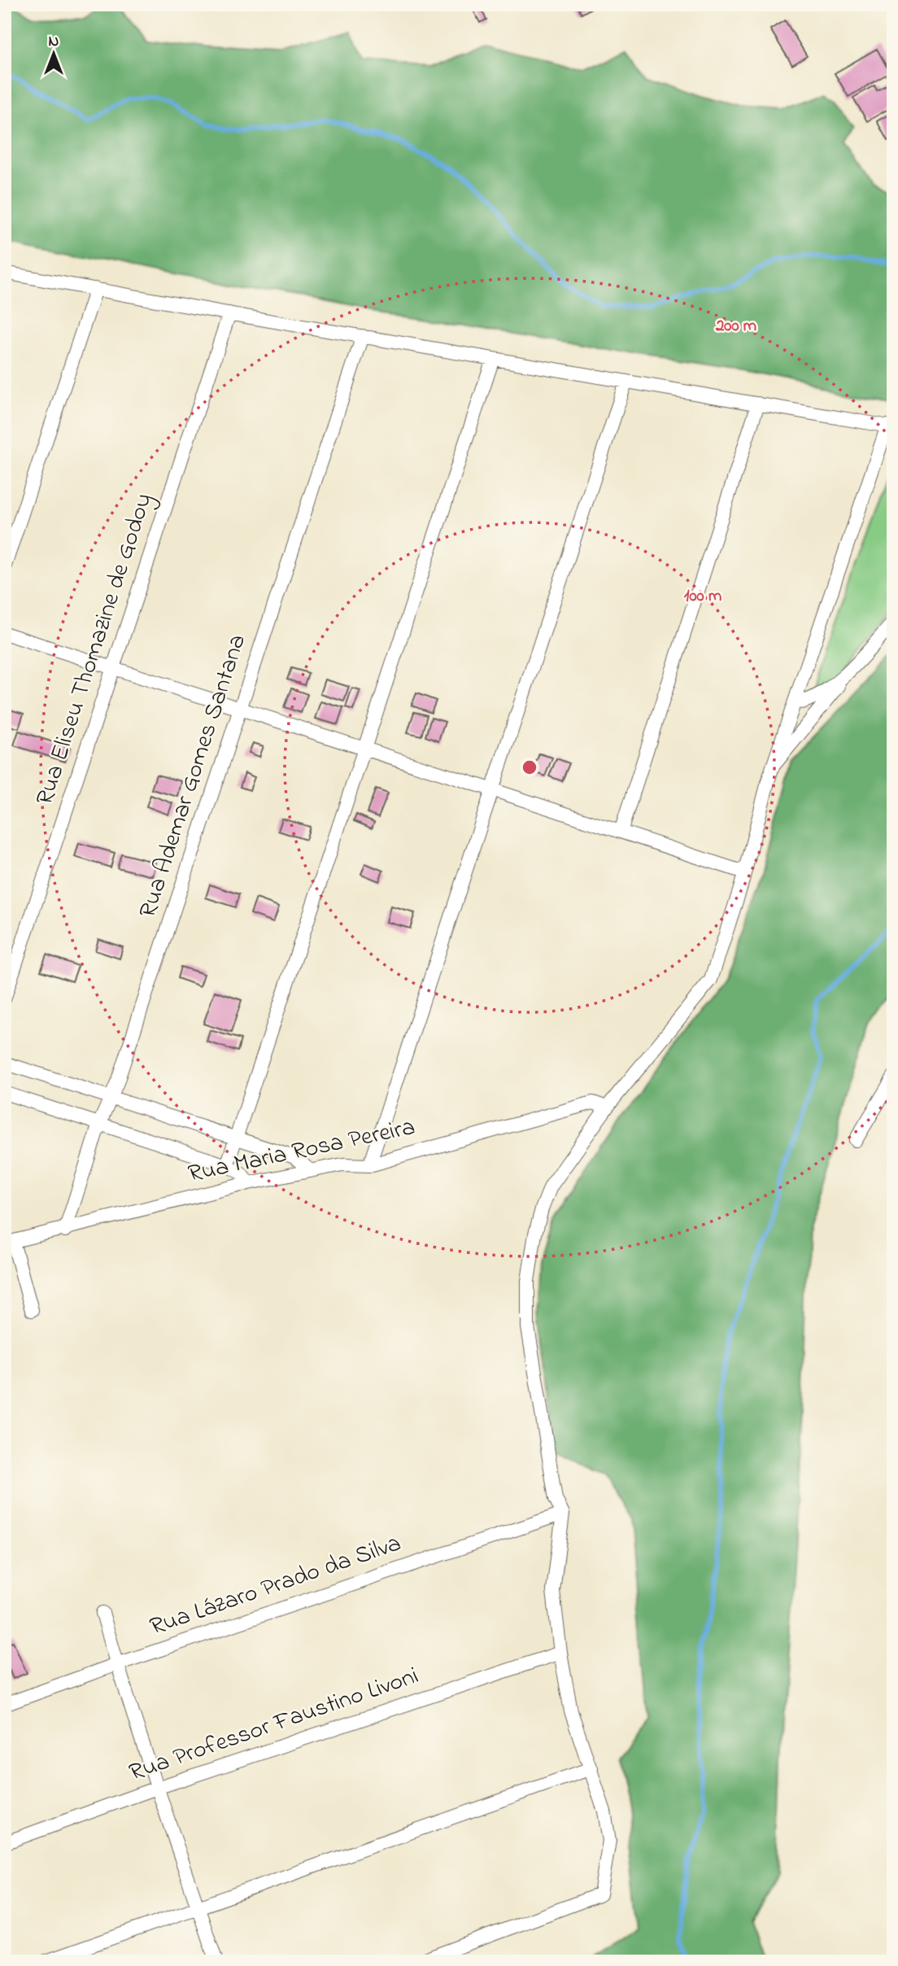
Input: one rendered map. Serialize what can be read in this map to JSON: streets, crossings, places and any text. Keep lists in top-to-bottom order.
{
  "streets": {
    "street": [
      "Rua Eliseu Thomazine de Godoy",
      "Rua Ademar Gomes Santana",
      "Rua Maria Rosa Pereira",
      "Rua Lázaro Prado da Silva",
      "Rua Professor Faustino Livoni"
    ]
  },
  "crossings": [
    ["Rua Ademar Gomes Santana", "Rua Maria Rosa Pereira"]
  ],
  "north": "top",
  "rings": ["200 m", "100 m"]
}
